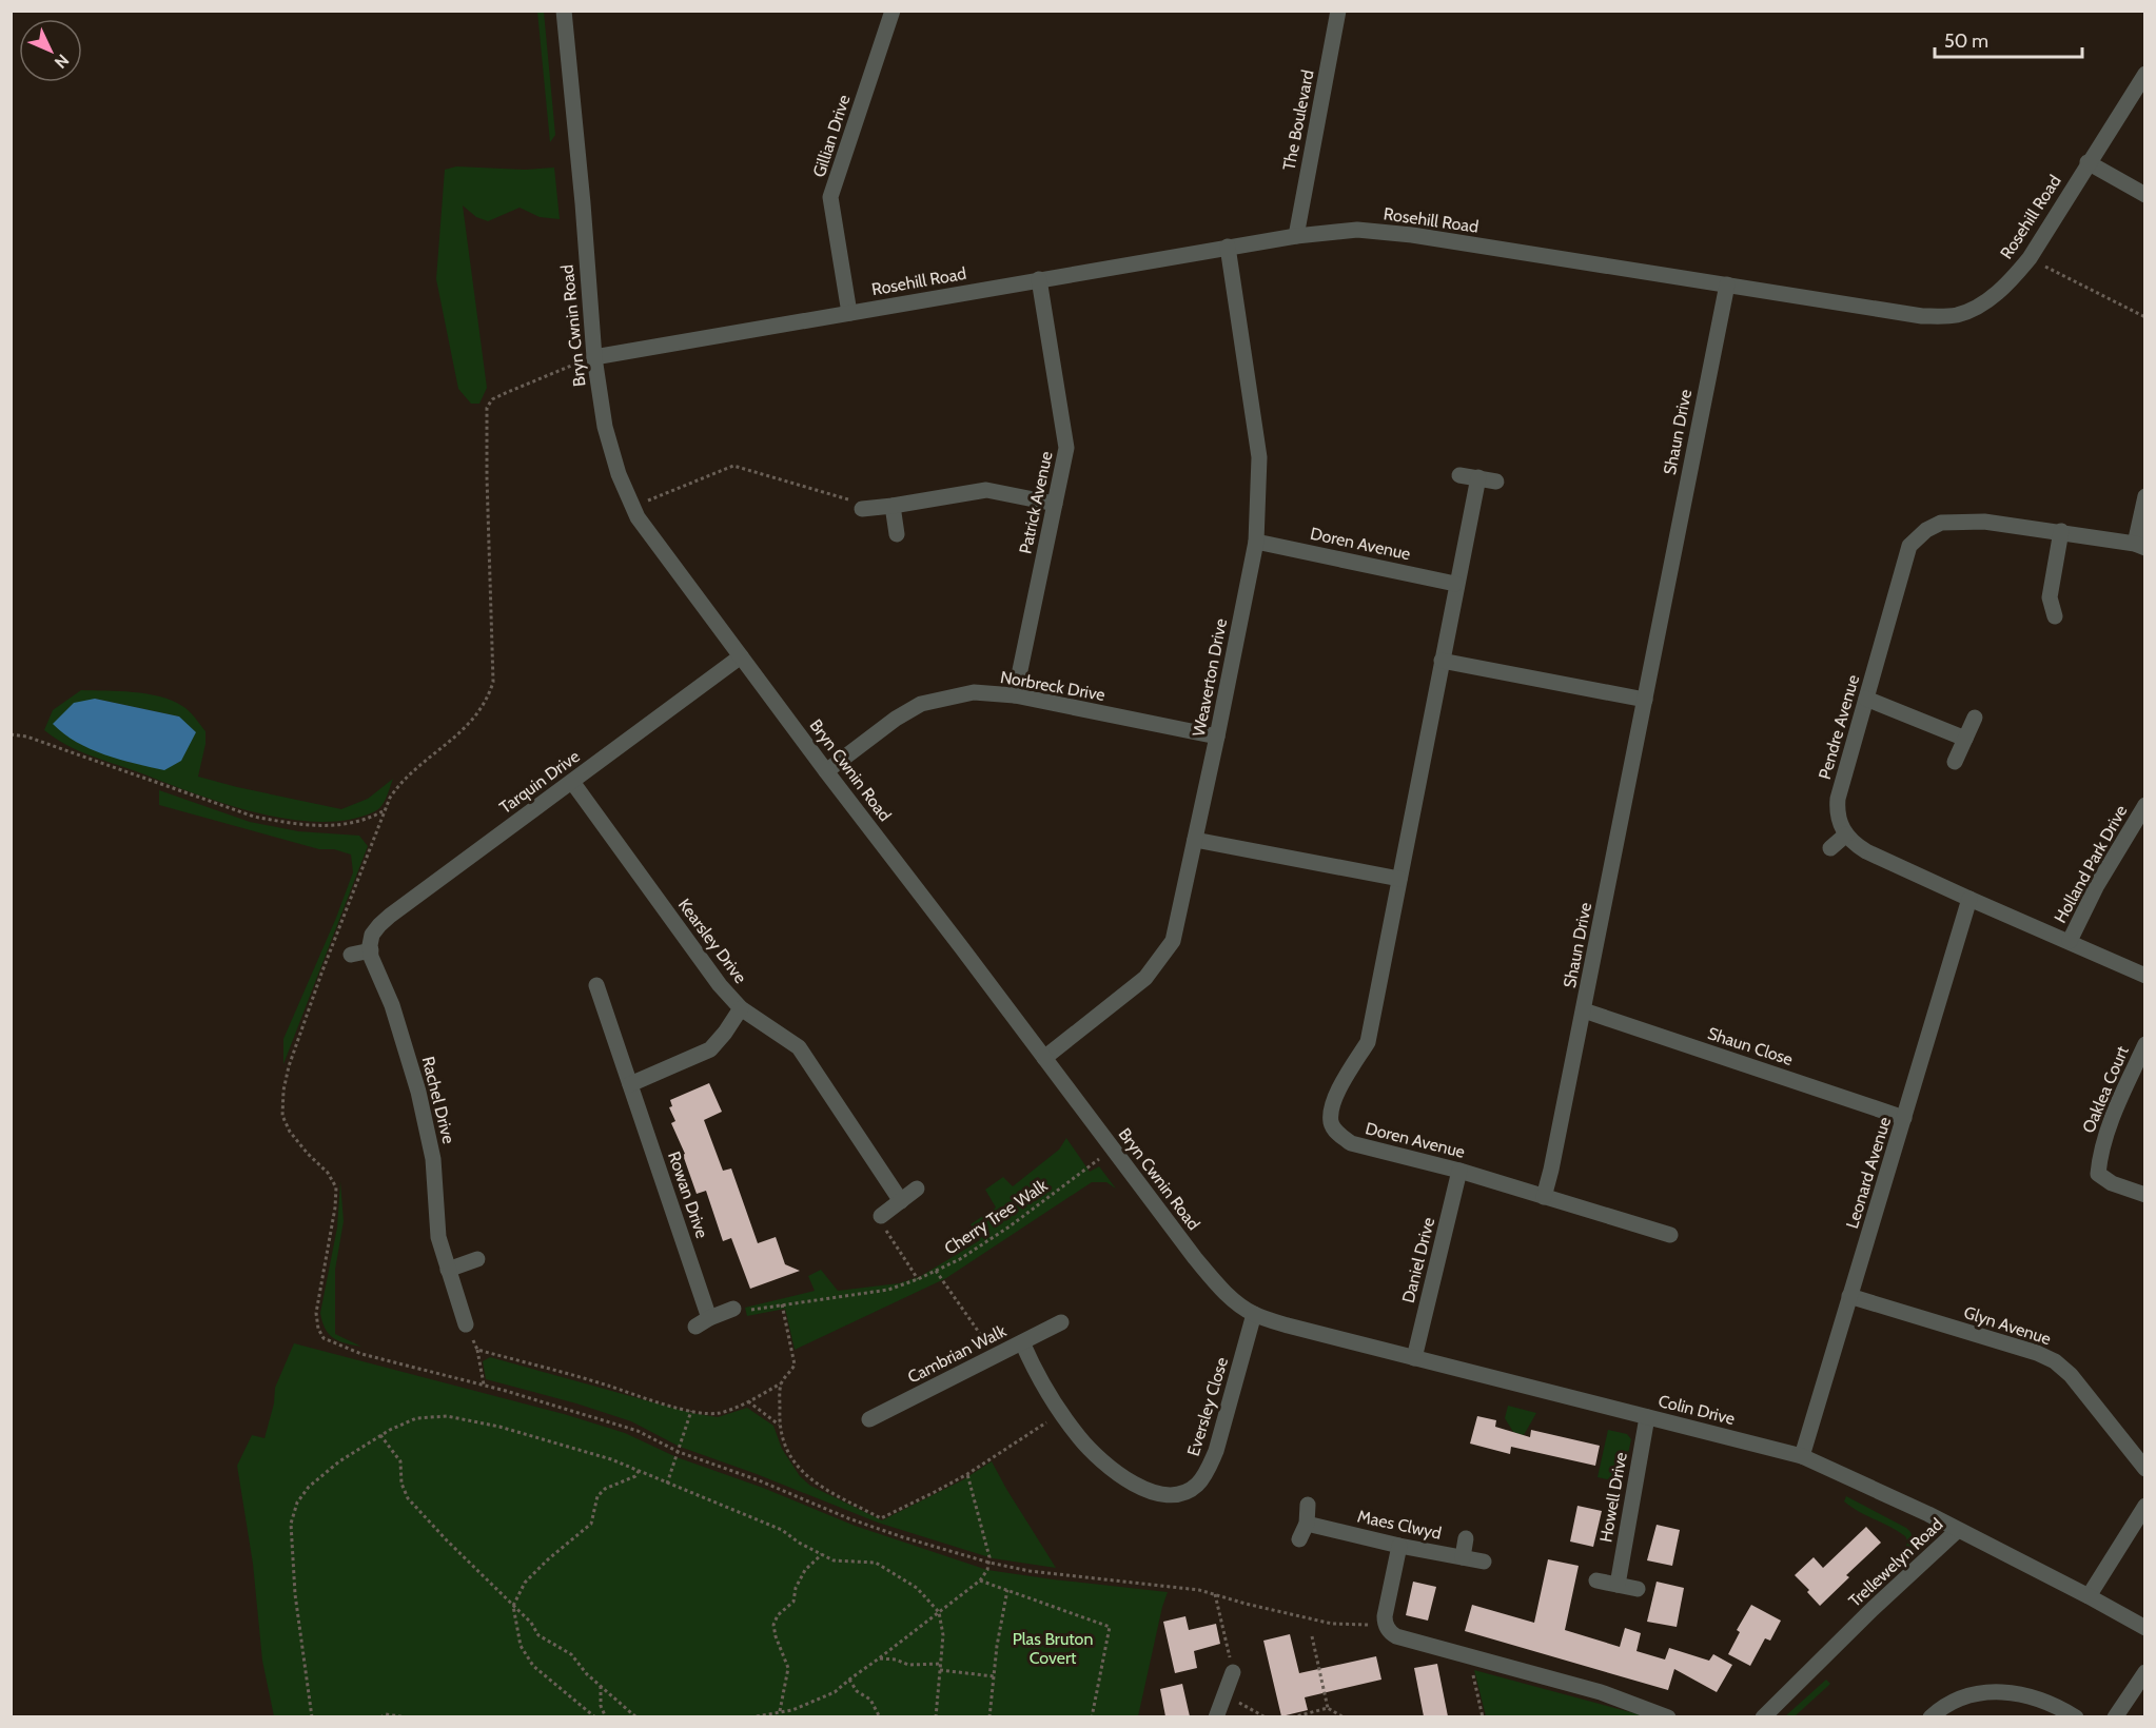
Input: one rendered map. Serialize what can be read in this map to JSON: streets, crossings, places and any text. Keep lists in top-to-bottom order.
{
  "streets": {
    "street": [
      "The Boulevard",
      "Gillian Drive",
      "Rosehill Road",
      "Bryn Cwnin Road",
      "Shaun Drive",
      "Patrick Avenue",
      "Doren Avenue",
      "Weaverton Drive",
      "Norbreck Drive",
      "Pendre Avenue",
      "Tarquin Drive",
      "Holland Park Drive",
      "Kearsley Drive",
      "Shaun Close",
      "Oaklea Court",
      "Rachel Drive",
      "Leonard Avenue",
      "Rowan Drive",
      "Daniel Drive",
      "Glyn Avenue",
      "Cambrian Walk",
      "Eversley Close",
      "Colin Drive",
      "Howell Drive",
      "Maes Clwyd",
      "Trellewelyn Road"
    ],
    "path": ["Cherry Tree Walk"]
  },
  "crossings": [
    ["The Boulevard", "Rosehill Road"],
    ["Gillian Drive", "Rosehill Road"],
    ["Rosehill Road", "Bryn Cwnin Road"],
    ["Rosehill Road", "Shaun Drive"],
    ["Rosehill Road", "Patrick Avenue"],
    ["Rosehill Road", "Weaverton Drive"],
    ["Bryn Cwnin Road", "Weaverton Drive"],
    ["Bryn Cwnin Road", "Norbreck Drive"],
    ["Bryn Cwnin Road", "Tarquin Drive"],
    ["Bryn Cwnin Road", "Cherry Tree Walk"],
    ["Bryn Cwnin Road", "Daniel Drive"],
    ["Bryn Cwnin Road", "Eversley Close"],
    ["Bryn Cwnin Road", "Colin Drive"],
    ["Shaun Drive", "Doren Avenue"],
    ["Shaun Drive", "Shaun Close"],
    ["Patrick Avenue", "Norbreck Drive"],
    ["Doren Avenue", "Weaverton Drive"],
    ["Doren Avenue", "Daniel Drive"],
    ["Weaverton Drive", "Norbreck Drive"],
    ["Tarquin Drive", "Kearsley Drive"],
    ["Tarquin Drive", "Rachel Drive"],
    ["Shaun Close", "Leonard Avenue"],
    ["Leonard Avenue", "Glyn Avenue"],
    ["Leonard Avenue", "Colin Drive"],
    ["Rowan Drive", "Cherry Tree Walk"],
    ["Daniel Drive", "Colin Drive"],
    ["Cambrian Walk", "Eversley Close"],
    ["Colin Drive", "Howell Drive"],
    ["Colin Drive", "Trellewelyn Road"]
  ],
  "parks": ["Plas Bruton Covert"],
  "scale_bar": "50 m",
  "north": "bottom right"
}
